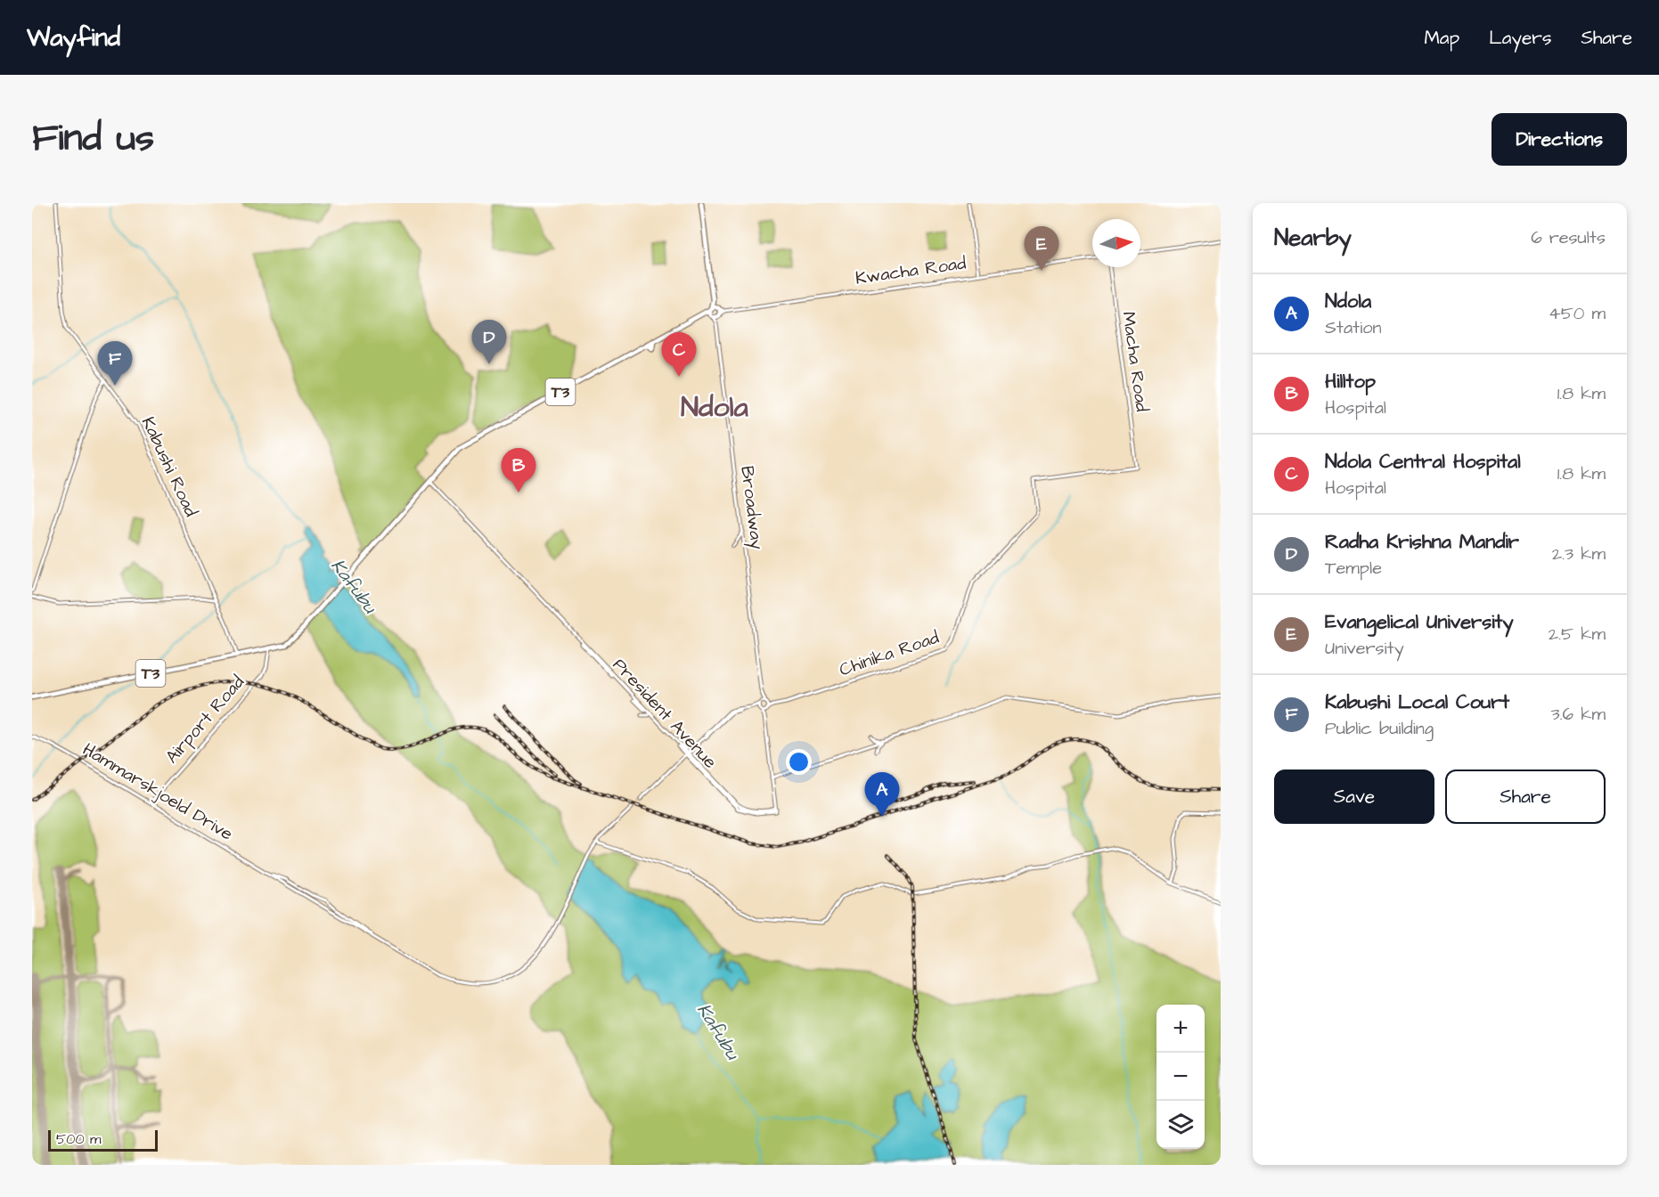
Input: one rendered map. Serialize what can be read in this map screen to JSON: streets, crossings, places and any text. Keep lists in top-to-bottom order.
{
  "streets": {
    "highway": ["T3"],
    "main road": [
      "Kwacha Road",
      "Macha Road",
      "Kabushi Road",
      "Broadway",
      "Chinika Road",
      "President Avenue",
      "Airport Road",
      "Hammarskjoeld Drive"
    ]
  },
  "crossings": [
    ["Macha Road", "Chinika Road"],
    ["T3", "Kabushi Road"],
    ["T3", "President Avenue"],
    ["T3", "Airport Road"],
    ["Airport Road", "Hammarskjoeld Drive"]
  ],
  "districts": ["Ndola"],
  "water": ["Kafubu"],
  "scale_bar": "500 m",
  "north": "right",
  "page": {
    "header": "Wayfind",
    "nav": ["Map", "Layers", "Share"],
    "title": "Find us",
    "buttons": [
      "Directions",
      ["Save", "Share"]
    ],
    "heading": ["Nearby", "6 results"],
    "pins": [
      "E",
      "D",
      "C",
      "F",
      "B",
      "A"
    ],
    "list": [
      {
        "mark": "A",
        "name": "Ndola",
        "note": "Station",
        "value": "450 m"
      },
      {
        "mark": "B",
        "name": "Hilltop",
        "note": "Hospital",
        "value": "1.8 km"
      },
      {
        "mark": "C",
        "name": "Ndola Central Hospital",
        "note": "Hospital",
        "value": "1.8 km"
      },
      {
        "mark": "D",
        "name": "Radha Krishna Mandir",
        "note": "Temple",
        "value": "2.3 km"
      },
      {
        "mark": "E",
        "name": "Evangelical University",
        "note": "University",
        "value": "2.5 km"
      },
      {
        "mark": "F",
        "name": "Kabushi Local Court",
        "note": "Public building",
        "value": "3.6 km"
      }
    ],
    "map_buttons": ["+", "−"],
    "scale": "500 m"
  }
}
